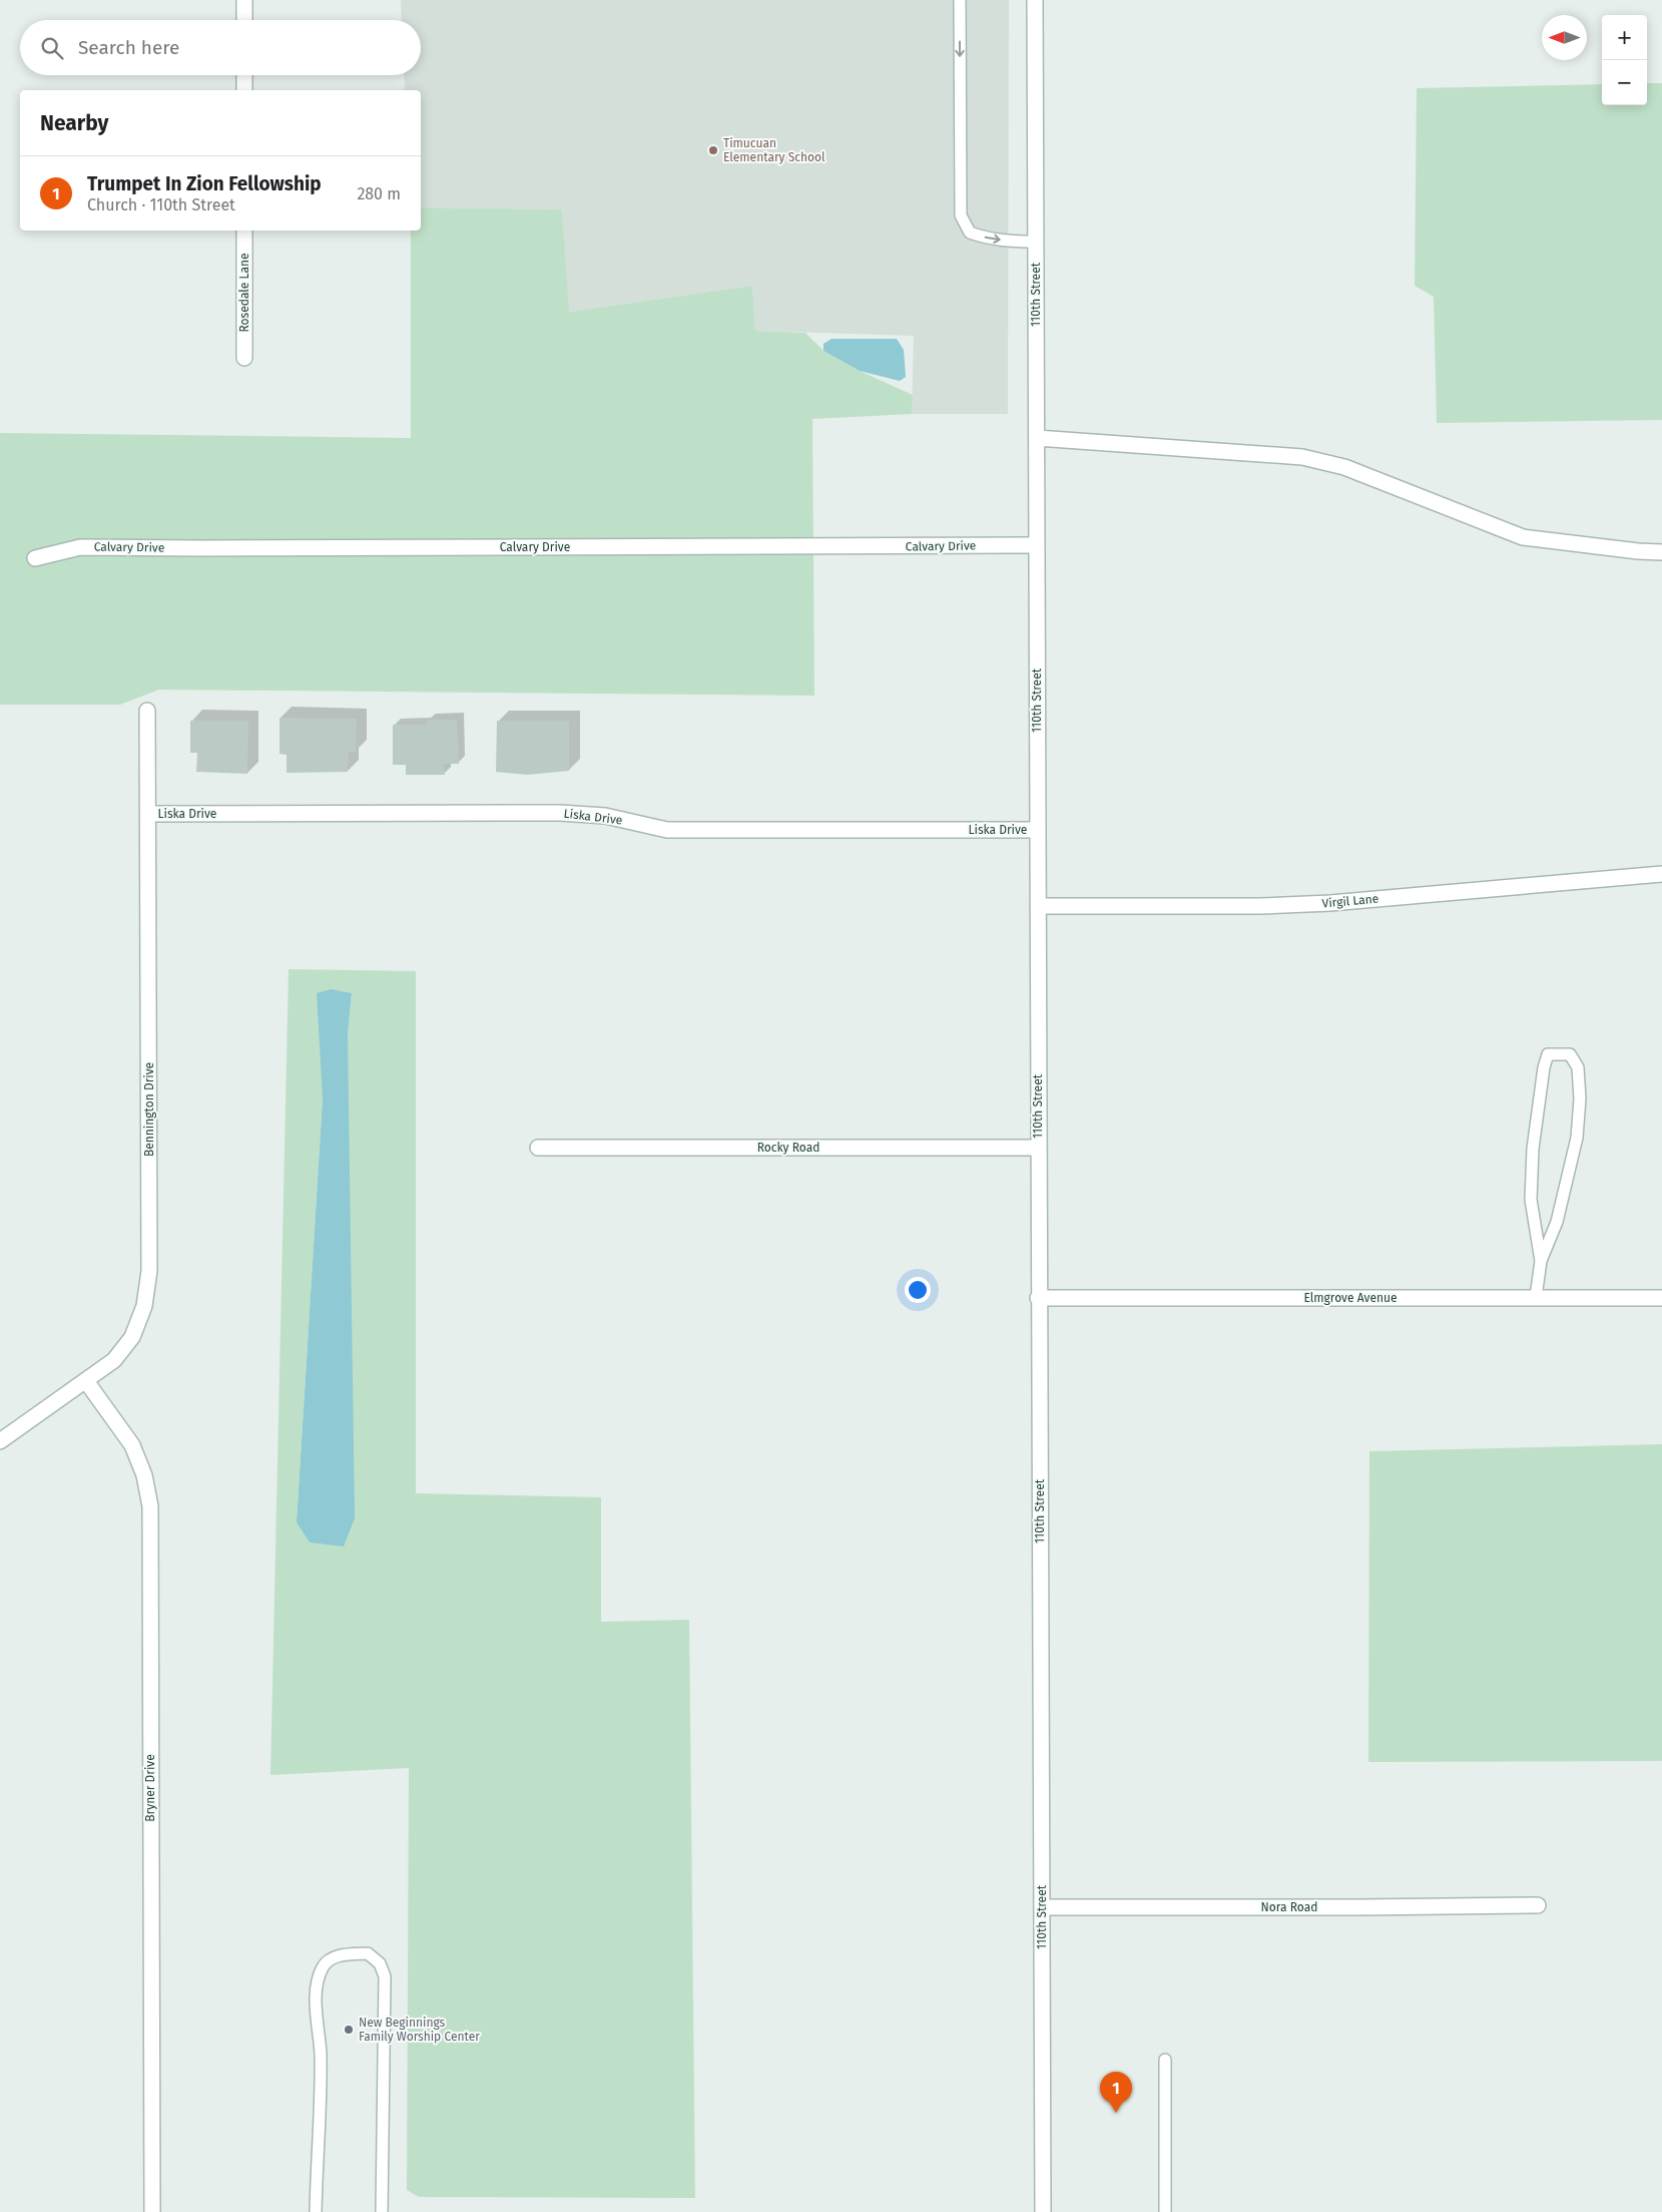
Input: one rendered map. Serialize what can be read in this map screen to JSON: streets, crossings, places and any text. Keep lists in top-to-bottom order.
{
  "streets": {
    "street": [
      "Rosedale Lane",
      "110th Street",
      "Calvary Drive",
      "Liska Drive",
      "Virgil Lane",
      "Bennington Drive",
      "Rocky Road",
      "Elmgrove Avenue",
      "Bryner Drive",
      "Nora Road"
    ]
  },
  "crossings": [
    ["110th Street", "Calvary Drive"],
    ["110th Street", "Liska Drive"],
    ["110th Street", "Virgil Lane"],
    ["110th Street", "Rocky Road"],
    ["110th Street", "Elmgrove Avenue"],
    ["110th Street", "Nora Road"],
    ["Liska Drive", "Bennington Drive"],
    ["Bennington Drive", "Bryner Drive"]
  ],
  "places": ["Timucuan Elementary School", "New Beginnings Family Worship Center"],
  "north": "left",
  "page": {
    "map_buttons": ["+", "−"],
    "search": "Search here",
    "heading": "Nearby",
    "list": [
      {
        "mark": "1",
        "name": "Trumpet In Zion Fellowship",
        "note": "Church · 110th Street",
        "value": "280 m"
      }
    ],
    "pins": "1"
  }
}
